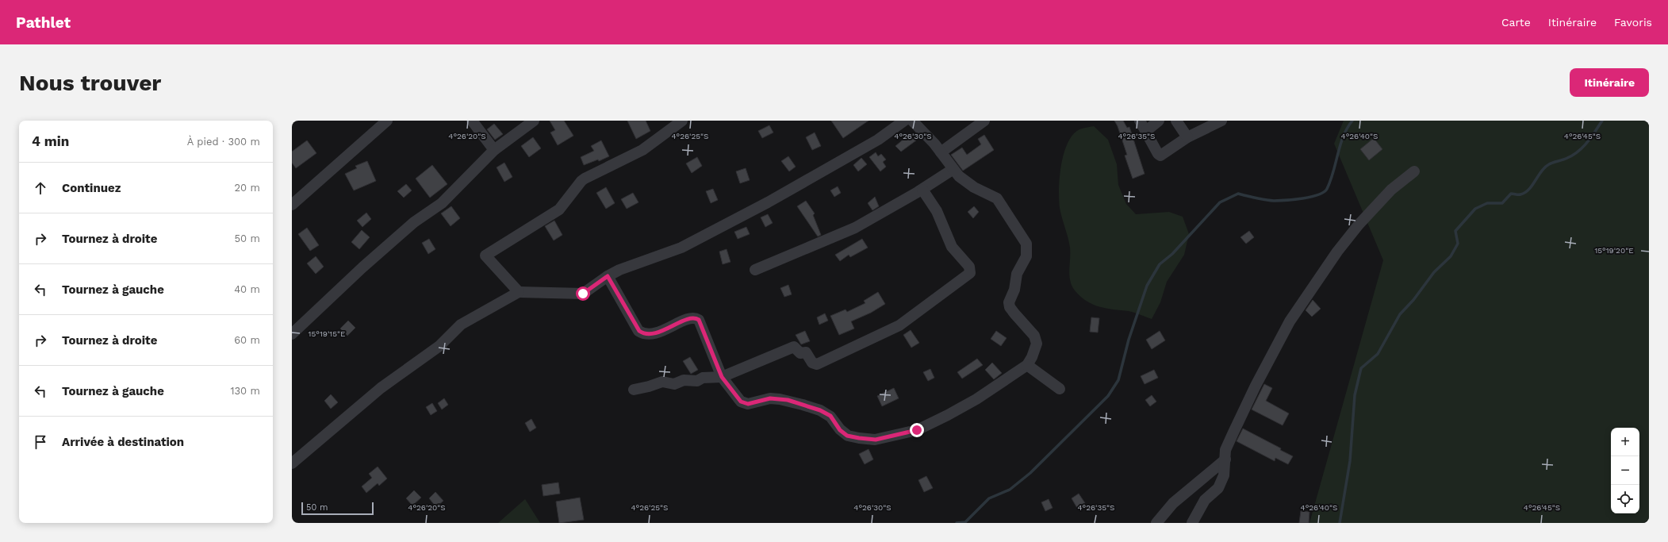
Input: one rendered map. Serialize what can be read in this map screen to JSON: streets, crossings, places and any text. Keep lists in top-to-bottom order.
{
  "scale_bar": "50 m",
  "page": {
    "header": "Pathlet",
    "nav": ["Carte", "Itinéraire", "Favoris"],
    "buttons": "Itinéraire",
    "title": "Nous trouver",
    "heading": ["4 min", "À pied · 300 m"],
    "list": [
      ["Continuez", "20 m"],
      ["Tournez à droite", "50 m"],
      ["Tournez à gauche", "40 m"],
      ["Tournez à droite", "60 m"],
      ["Tournez à gauche", "130 m"],
      "Arrivée à destination"
    ],
    "map_buttons": ["+", "−"],
    "scale": "50 m"
  },
  "coordinates": [
    "4°26'20\"S",
    "4°26'25\"S",
    "4°26'30\"S",
    "4°26'35\"S",
    "4°26'40\"S",
    "4°26'45\"S",
    "15°19'20\"E",
    "15°19'15\"E"
  ]
}
